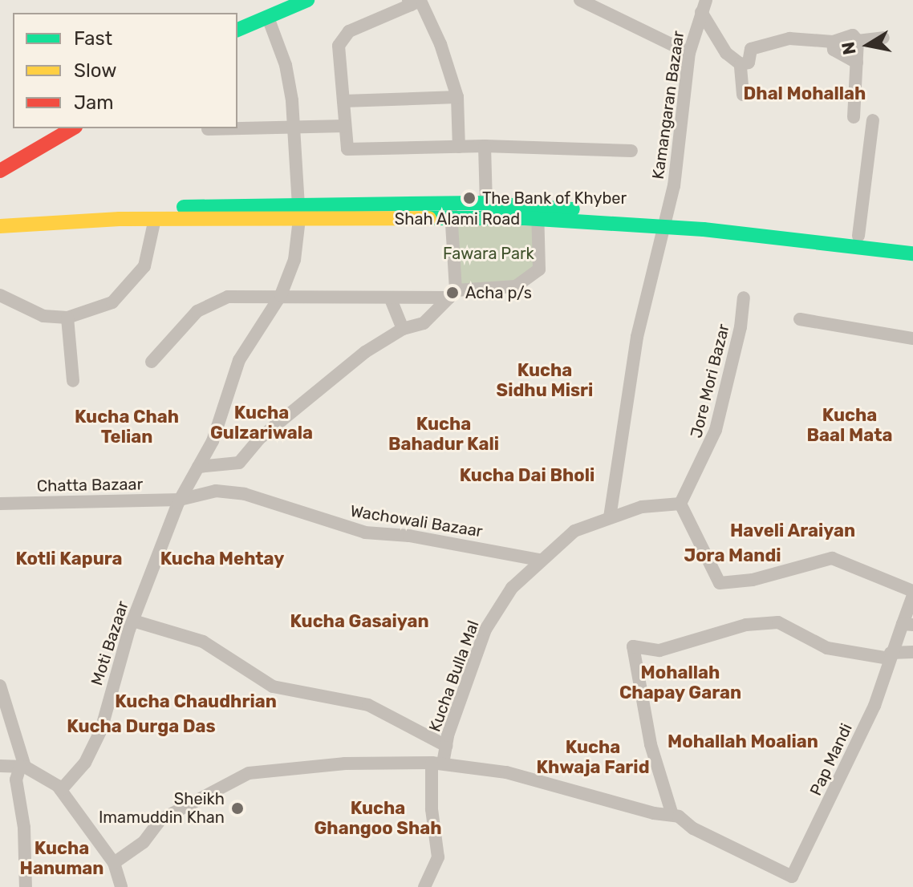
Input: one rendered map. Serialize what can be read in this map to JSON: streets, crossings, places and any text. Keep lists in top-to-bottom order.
{
  "streets": {
    "street": [
      "Kamangaran Bazaar",
      "Shah Alami Road",
      "Jore Mori Bazar",
      "Chatta Bazaar",
      "Wachowali Bazaar",
      "Moti Bazaar",
      "Kucha Bulla Mal",
      "Pap Mandi"
    ]
  },
  "crossings": [
    ["Kamangaran Bazaar", "Shah Alami Road"],
    ["Kamangaran Bazaar", "Kucha Bulla Mal"],
    ["Shah Alami Road", "Moti Bazaar"],
    ["Jore Mori Bazar", "Kucha Bulla Mal"],
    ["Chatta Bazaar", "Wachowali Bazaar"],
    ["Chatta Bazaar", "Moti Bazaar"],
    ["Wachowali Bazaar", "Moti Bazaar"],
    ["Wachowali Bazaar", "Kucha Bulla Mal"]
  ],
  "districts": [
    "Dhal Mohallah",
    "Kucha Sidhu Misri",
    "Kucha Gulzariwala",
    "Kucha Baal Mata",
    "Kucha Chah Telian",
    "Kucha Bahadur Kali",
    "Kucha Dai Bholi",
    "Haveli Araiyan",
    "Jora Mandi",
    "Kotli Kapura",
    "Kucha Mehtay",
    "Kucha Gasaiyan",
    "Mohallah Chapay Garan",
    "Kucha Chaudhrian",
    "Kucha Durga Das",
    "Mohallah Moalian",
    "Kucha Khwaja Farid",
    "Kucha Ghangoo Shah",
    "Kucha Hanuman"
  ],
  "parks": ["Fawara Park"],
  "places": ["The Bank of Khyber", "Acha p/s", "Sheikh Imamuddin Khan"],
  "legend": ["Fast", "Slow", "Jam"],
  "north": "left"
}
